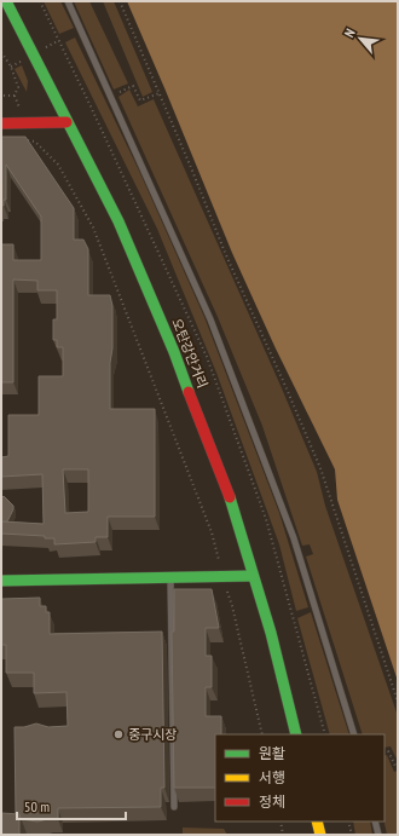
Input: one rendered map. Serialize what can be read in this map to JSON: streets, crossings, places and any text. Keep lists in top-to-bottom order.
{
  "streets": {
    "main road": ["오탄강안거리"]
  },
  "places": ["중구시장"],
  "legend": ["원활", "서행", "정체"],
  "scale_bar": "50 m",
  "north": "top left"
}
